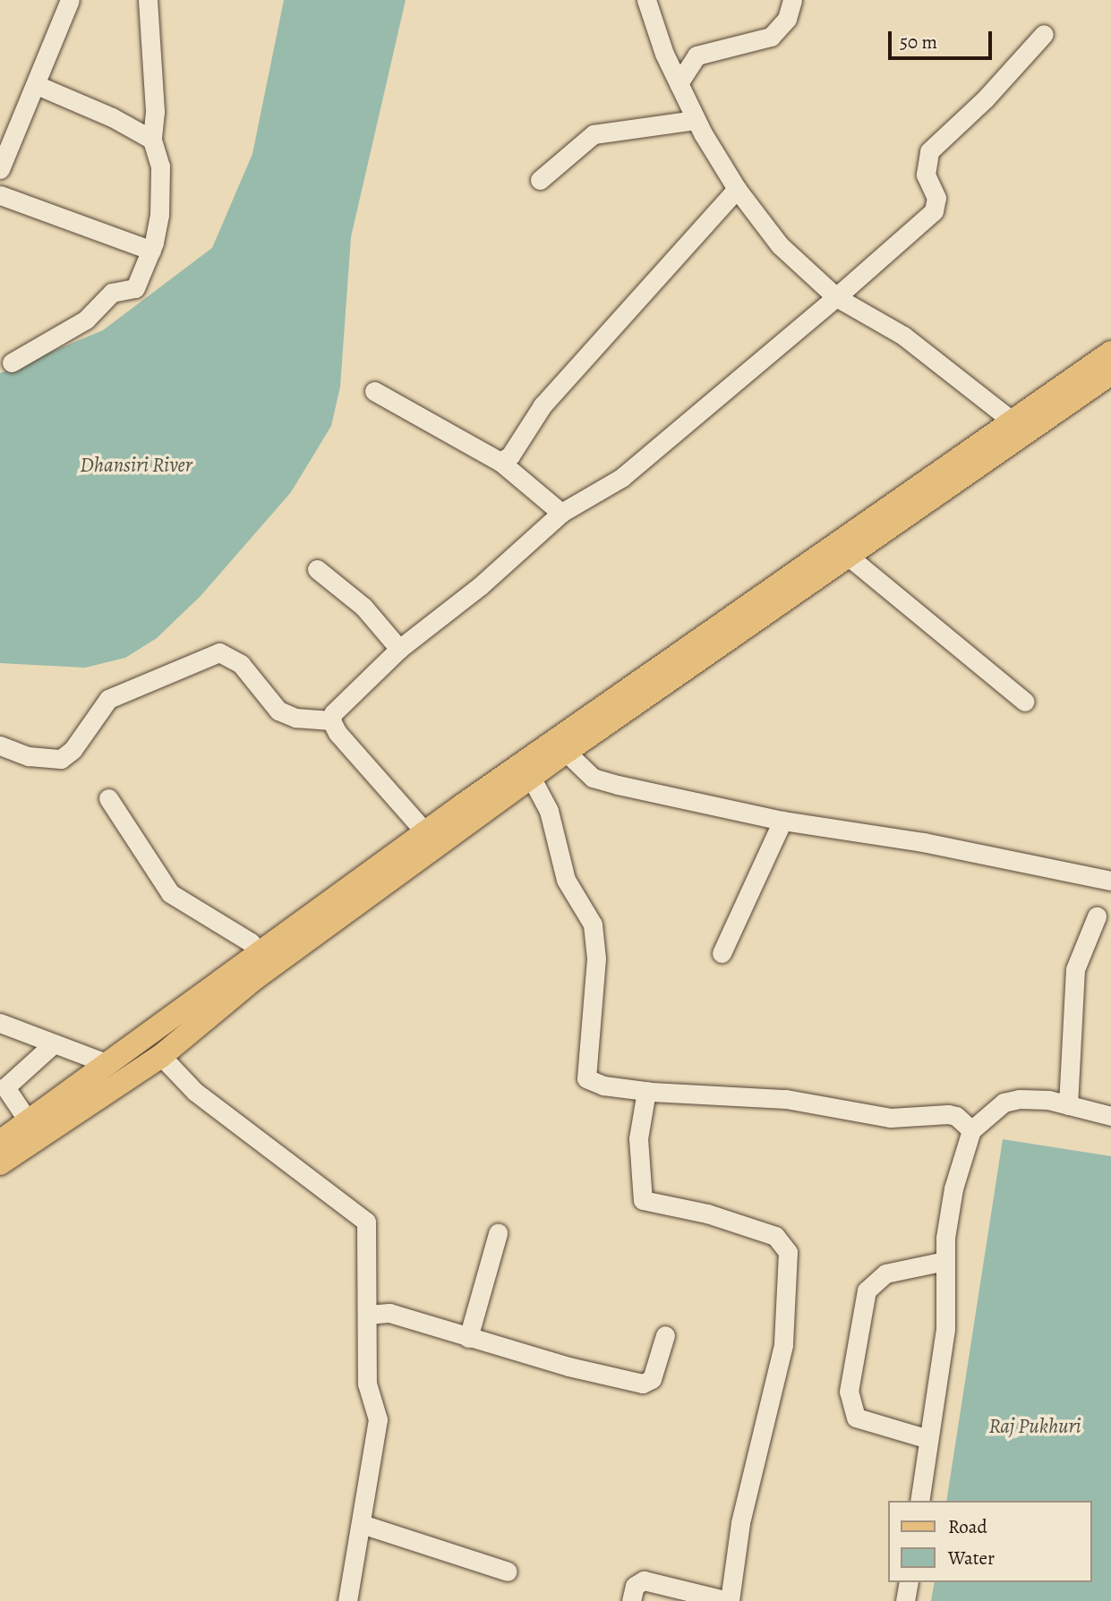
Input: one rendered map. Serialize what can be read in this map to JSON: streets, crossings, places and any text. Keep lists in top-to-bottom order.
{
  "water": ["Dhansiri River", "Raj Pukhuri"],
  "legend": ["Road", "Water"],
  "scale_bar": "50 m"
}
